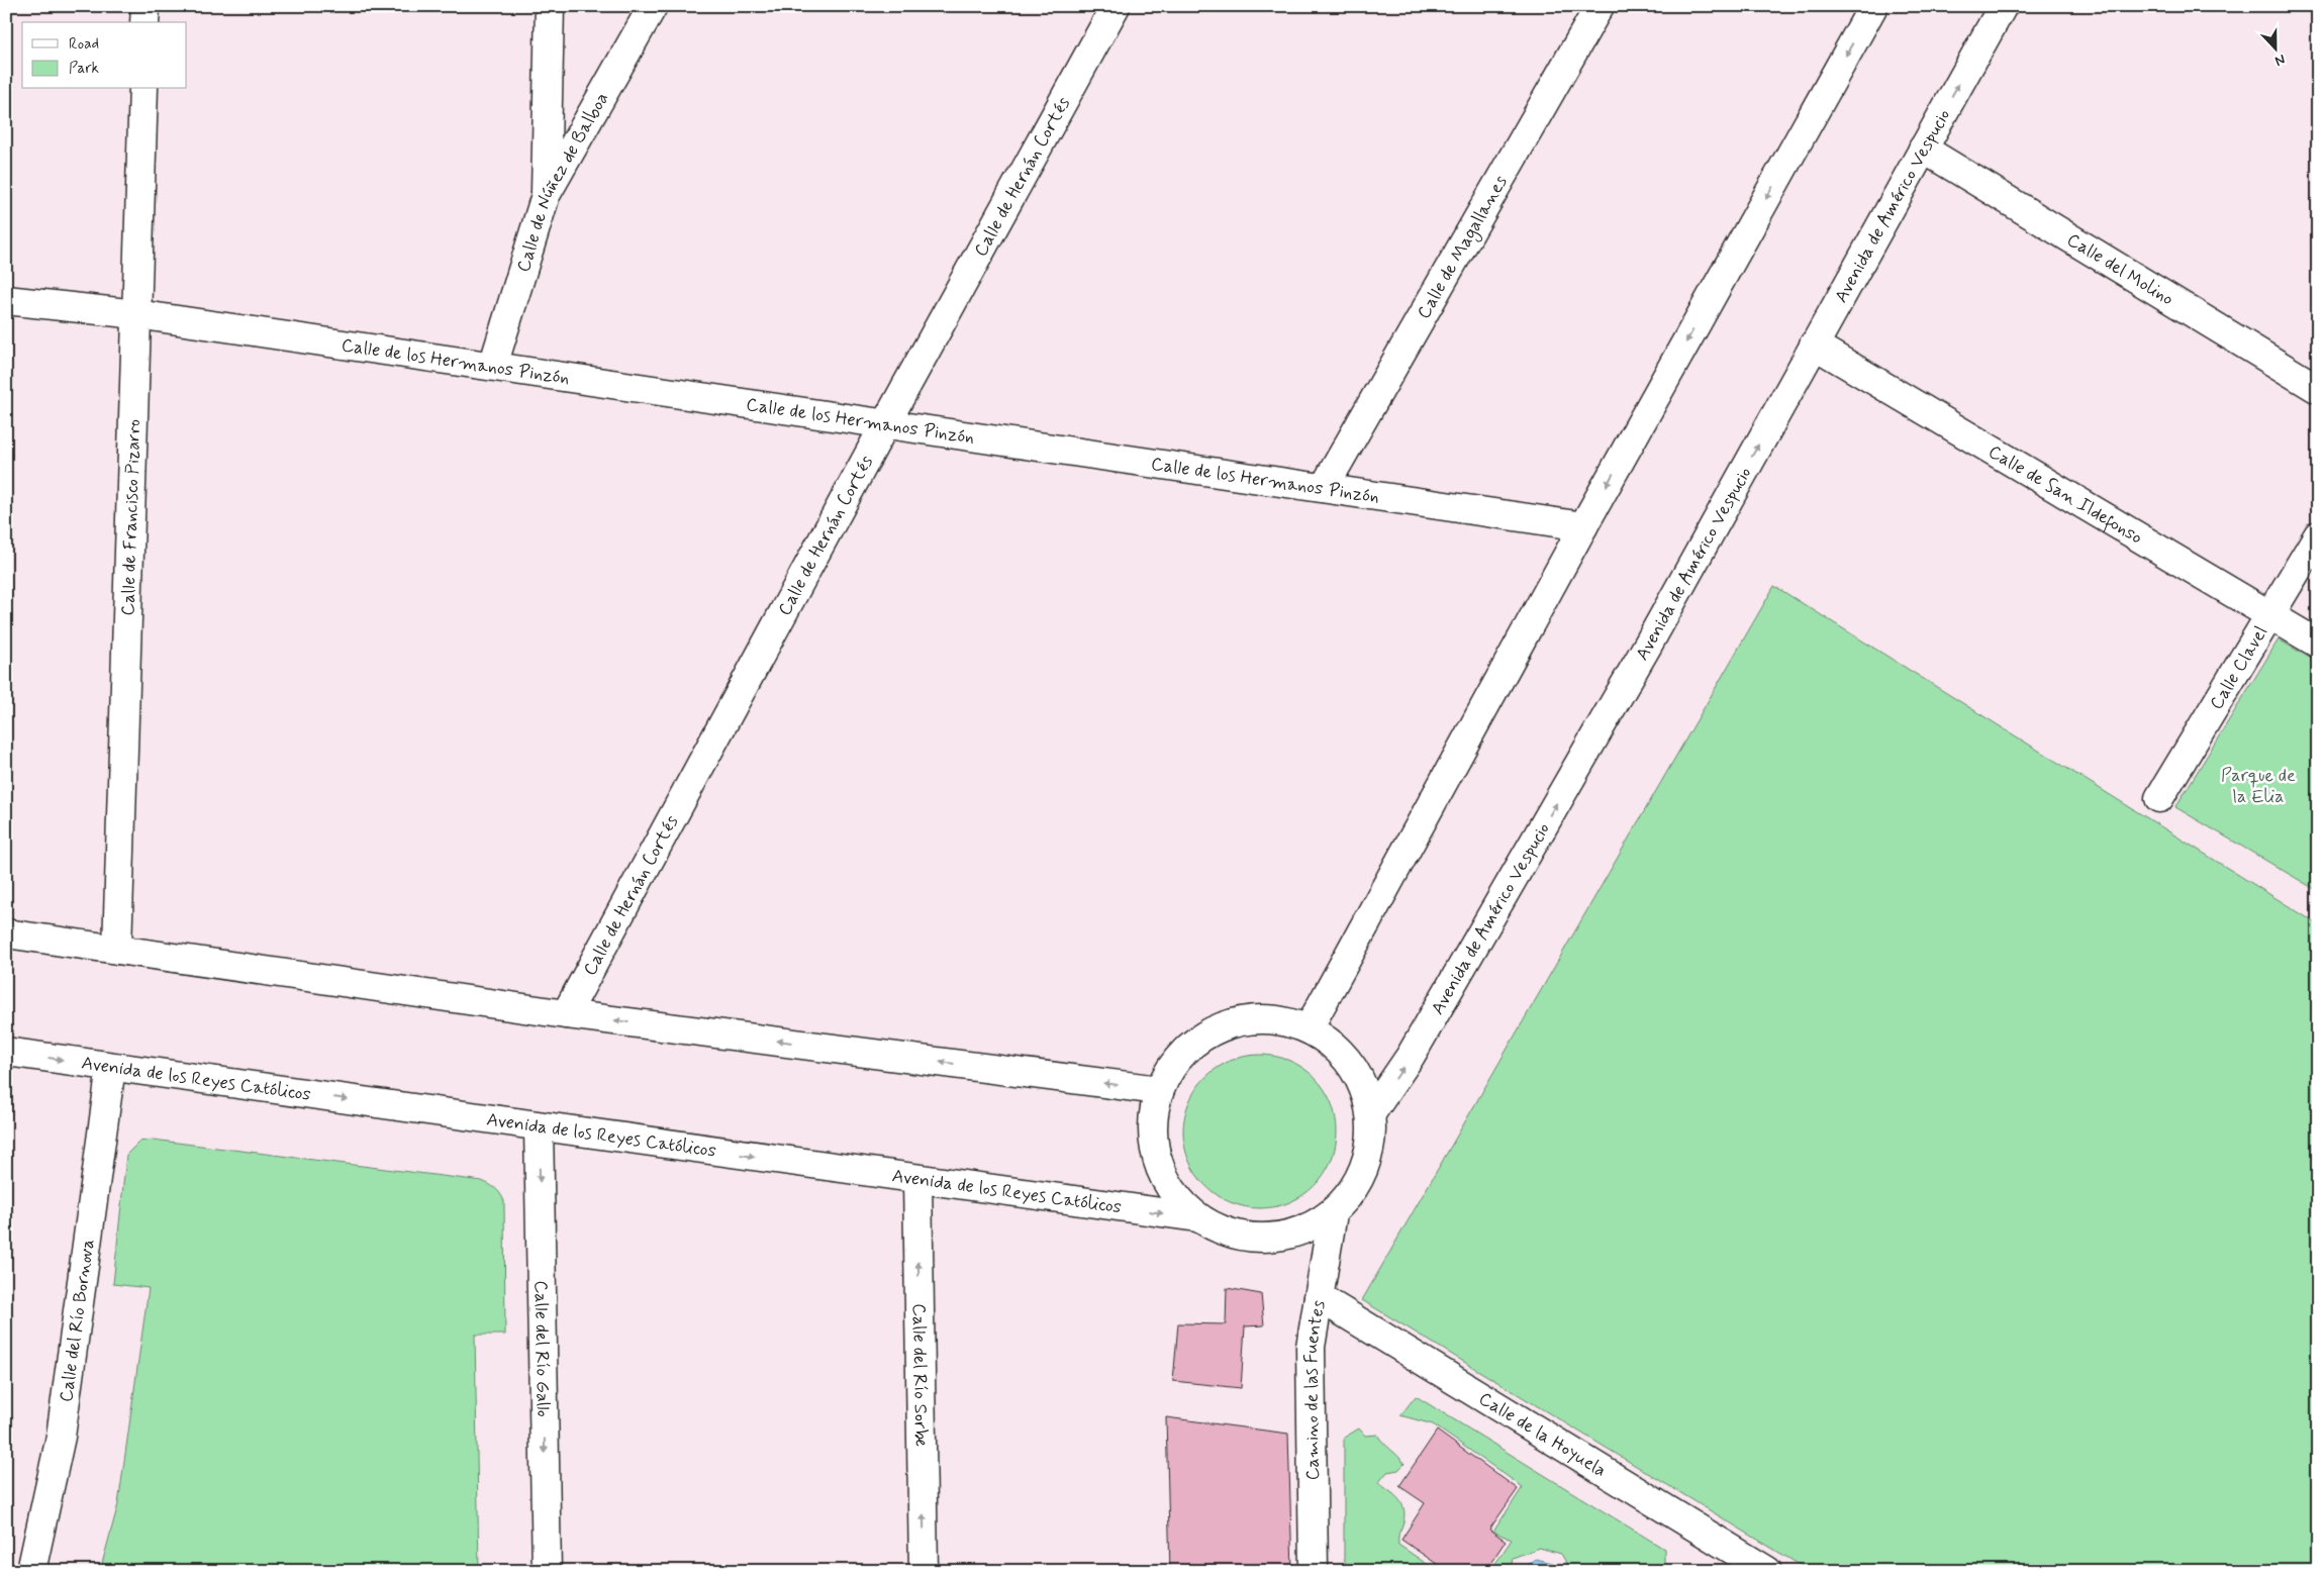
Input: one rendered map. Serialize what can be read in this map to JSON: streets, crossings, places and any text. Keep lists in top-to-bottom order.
{
  "streets": {
    "street": [
      "Calle de Hernán Cortés",
      "Calle de Núñez de Balboa",
      "Avenida de Américo Vespucio",
      "Calle de Magallanes",
      "Calle del Molino",
      "Calle de los Hermanos Pinzón",
      "Calle de San Ildefonso",
      "Calle de Francisco Pizarro",
      "Calle Clavel",
      "Avenida de los Reyes Católicos",
      "Calle del Río Bornova",
      "Calle del Río Gallo",
      "Calle del Río Sorbe",
      "Camino de las Fuentes",
      "Calle de la Hoyuela"
    ]
  },
  "crossings": [
    ["Calle de Hernán Cortés", "Calle de los Hermanos Pinzón"],
    ["Calle de Núñez de Balboa", "Calle de los Hermanos Pinzón"],
    ["Avenida de Américo Vespucio", "Calle del Molino"],
    ["Avenida de Américo Vespucio", "Calle de San Ildefonso"],
    ["Calle de Magallanes", "Calle de los Hermanos Pinzón"],
    ["Calle de los Hermanos Pinzón", "Calle de Francisco Pizarro"],
    ["Calle de San Ildefonso", "Calle Clavel"],
    ["Avenida de los Reyes Católicos", "Calle del Río Bornova"],
    ["Avenida de los Reyes Católicos", "Calle del Río Gallo"],
    ["Avenida de los Reyes Católicos", "Calle del Río Sorbe"],
    ["Camino de las Fuentes", "Calle de la Hoyuela"]
  ],
  "one_way": ["Calle del Río Gallo", "Calle del Río Sorbe"],
  "parks": ["Parque de la Elia"],
  "legend": ["Road", "Park"],
  "north": "bottom"
}
